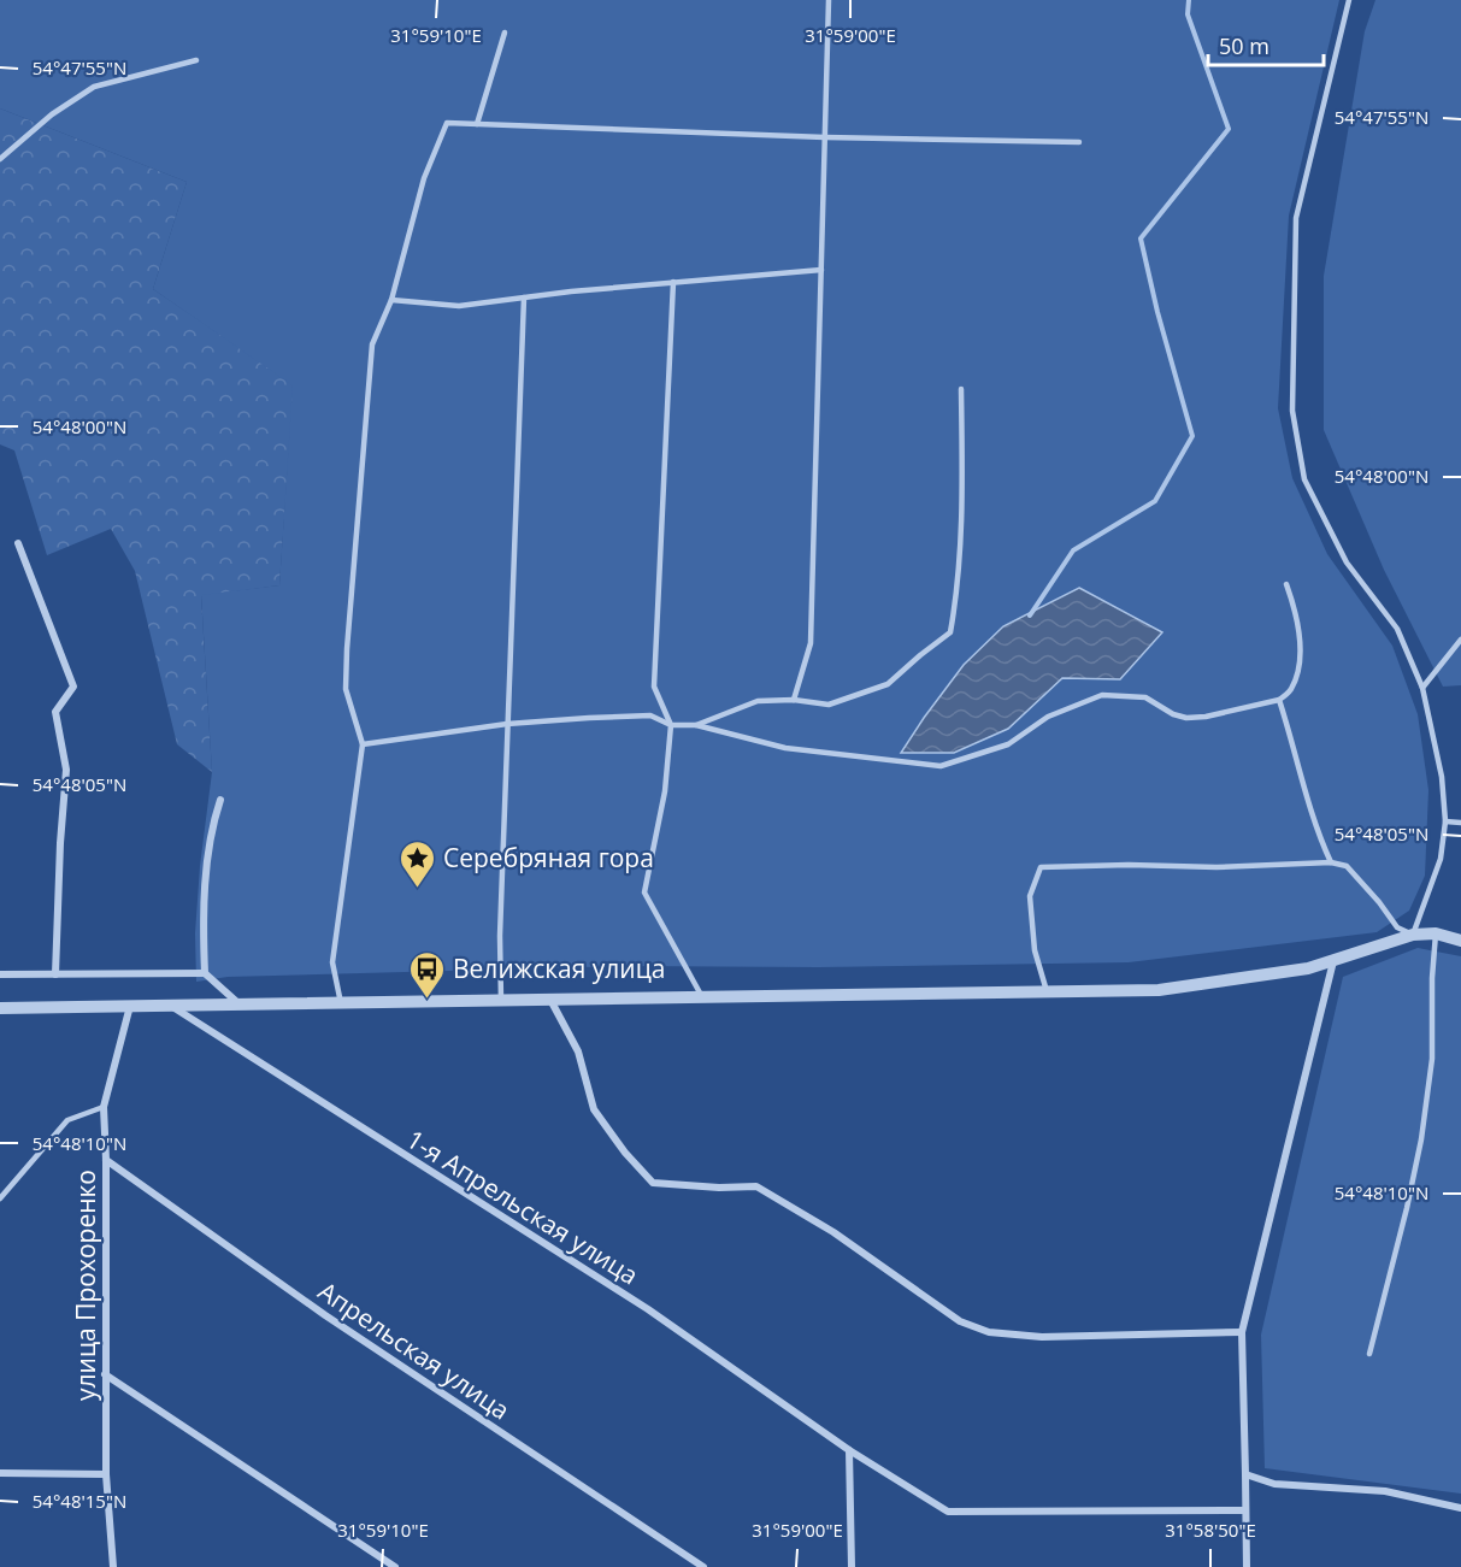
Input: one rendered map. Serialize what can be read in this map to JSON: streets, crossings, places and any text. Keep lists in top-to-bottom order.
{
  "streets": {
    "street": ["1-я Апрельская улица", "улица Прохоренко", "Апрельская улица"]
  },
  "crossings": [
    ["улица Прохоренко", "Апрельская улица"]
  ],
  "places": {
    "place": ["Серебряная гора"],
    "bus stop": ["Велижская улица"]
  },
  "scale_bar": "50 m",
  "coordinates": [
    "31°59'10\"E",
    "31°59'00\"E",
    "54°47'55\"N",
    "54°48'00\"N",
    "54°48'05\"N",
    "54°48'10\"N",
    "54°48'15\"N",
    "31°58'50\"E"
  ]
}
